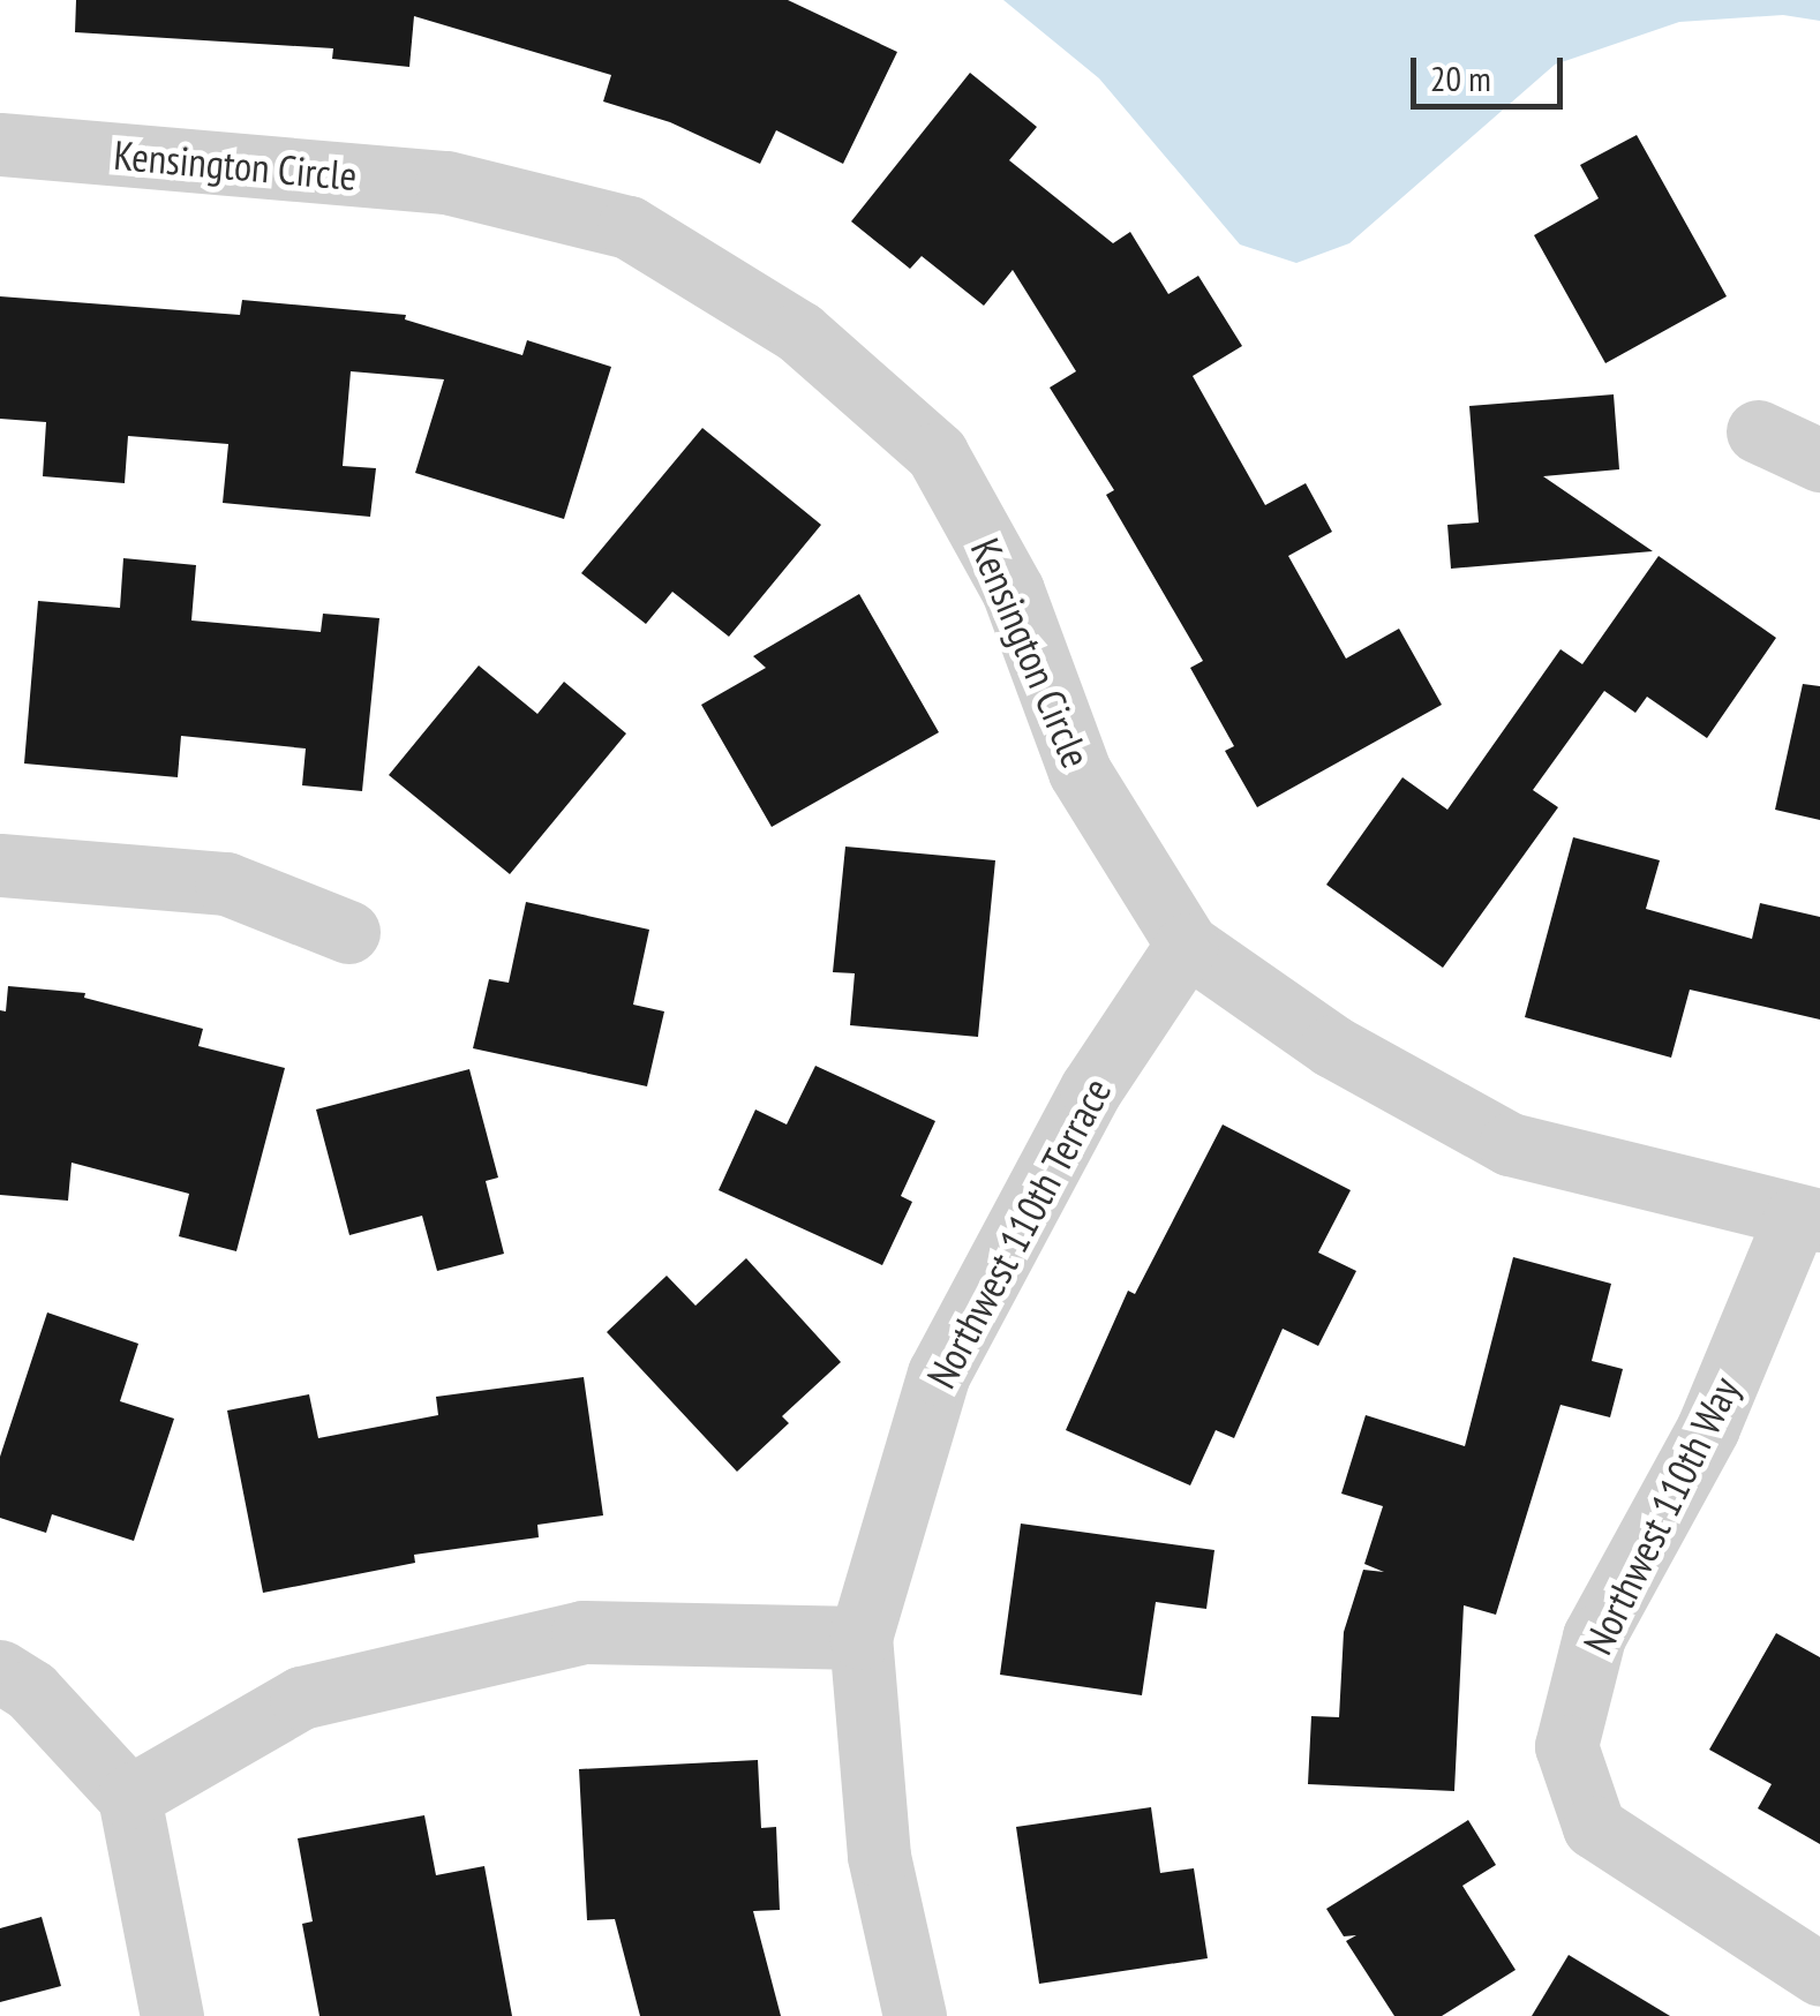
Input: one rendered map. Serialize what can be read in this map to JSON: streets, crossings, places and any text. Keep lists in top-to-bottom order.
{
  "streets": {
    "street": ["Kensington Circle", "Northwest 110th Terrace", "Northwest 110th Way"]
  },
  "crossings": [
    ["Kensington Circle", "Northwest 110th Terrace"],
    ["Kensington Circle", "Northwest 110th Way"]
  ],
  "scale_bar": "20 m"
}
